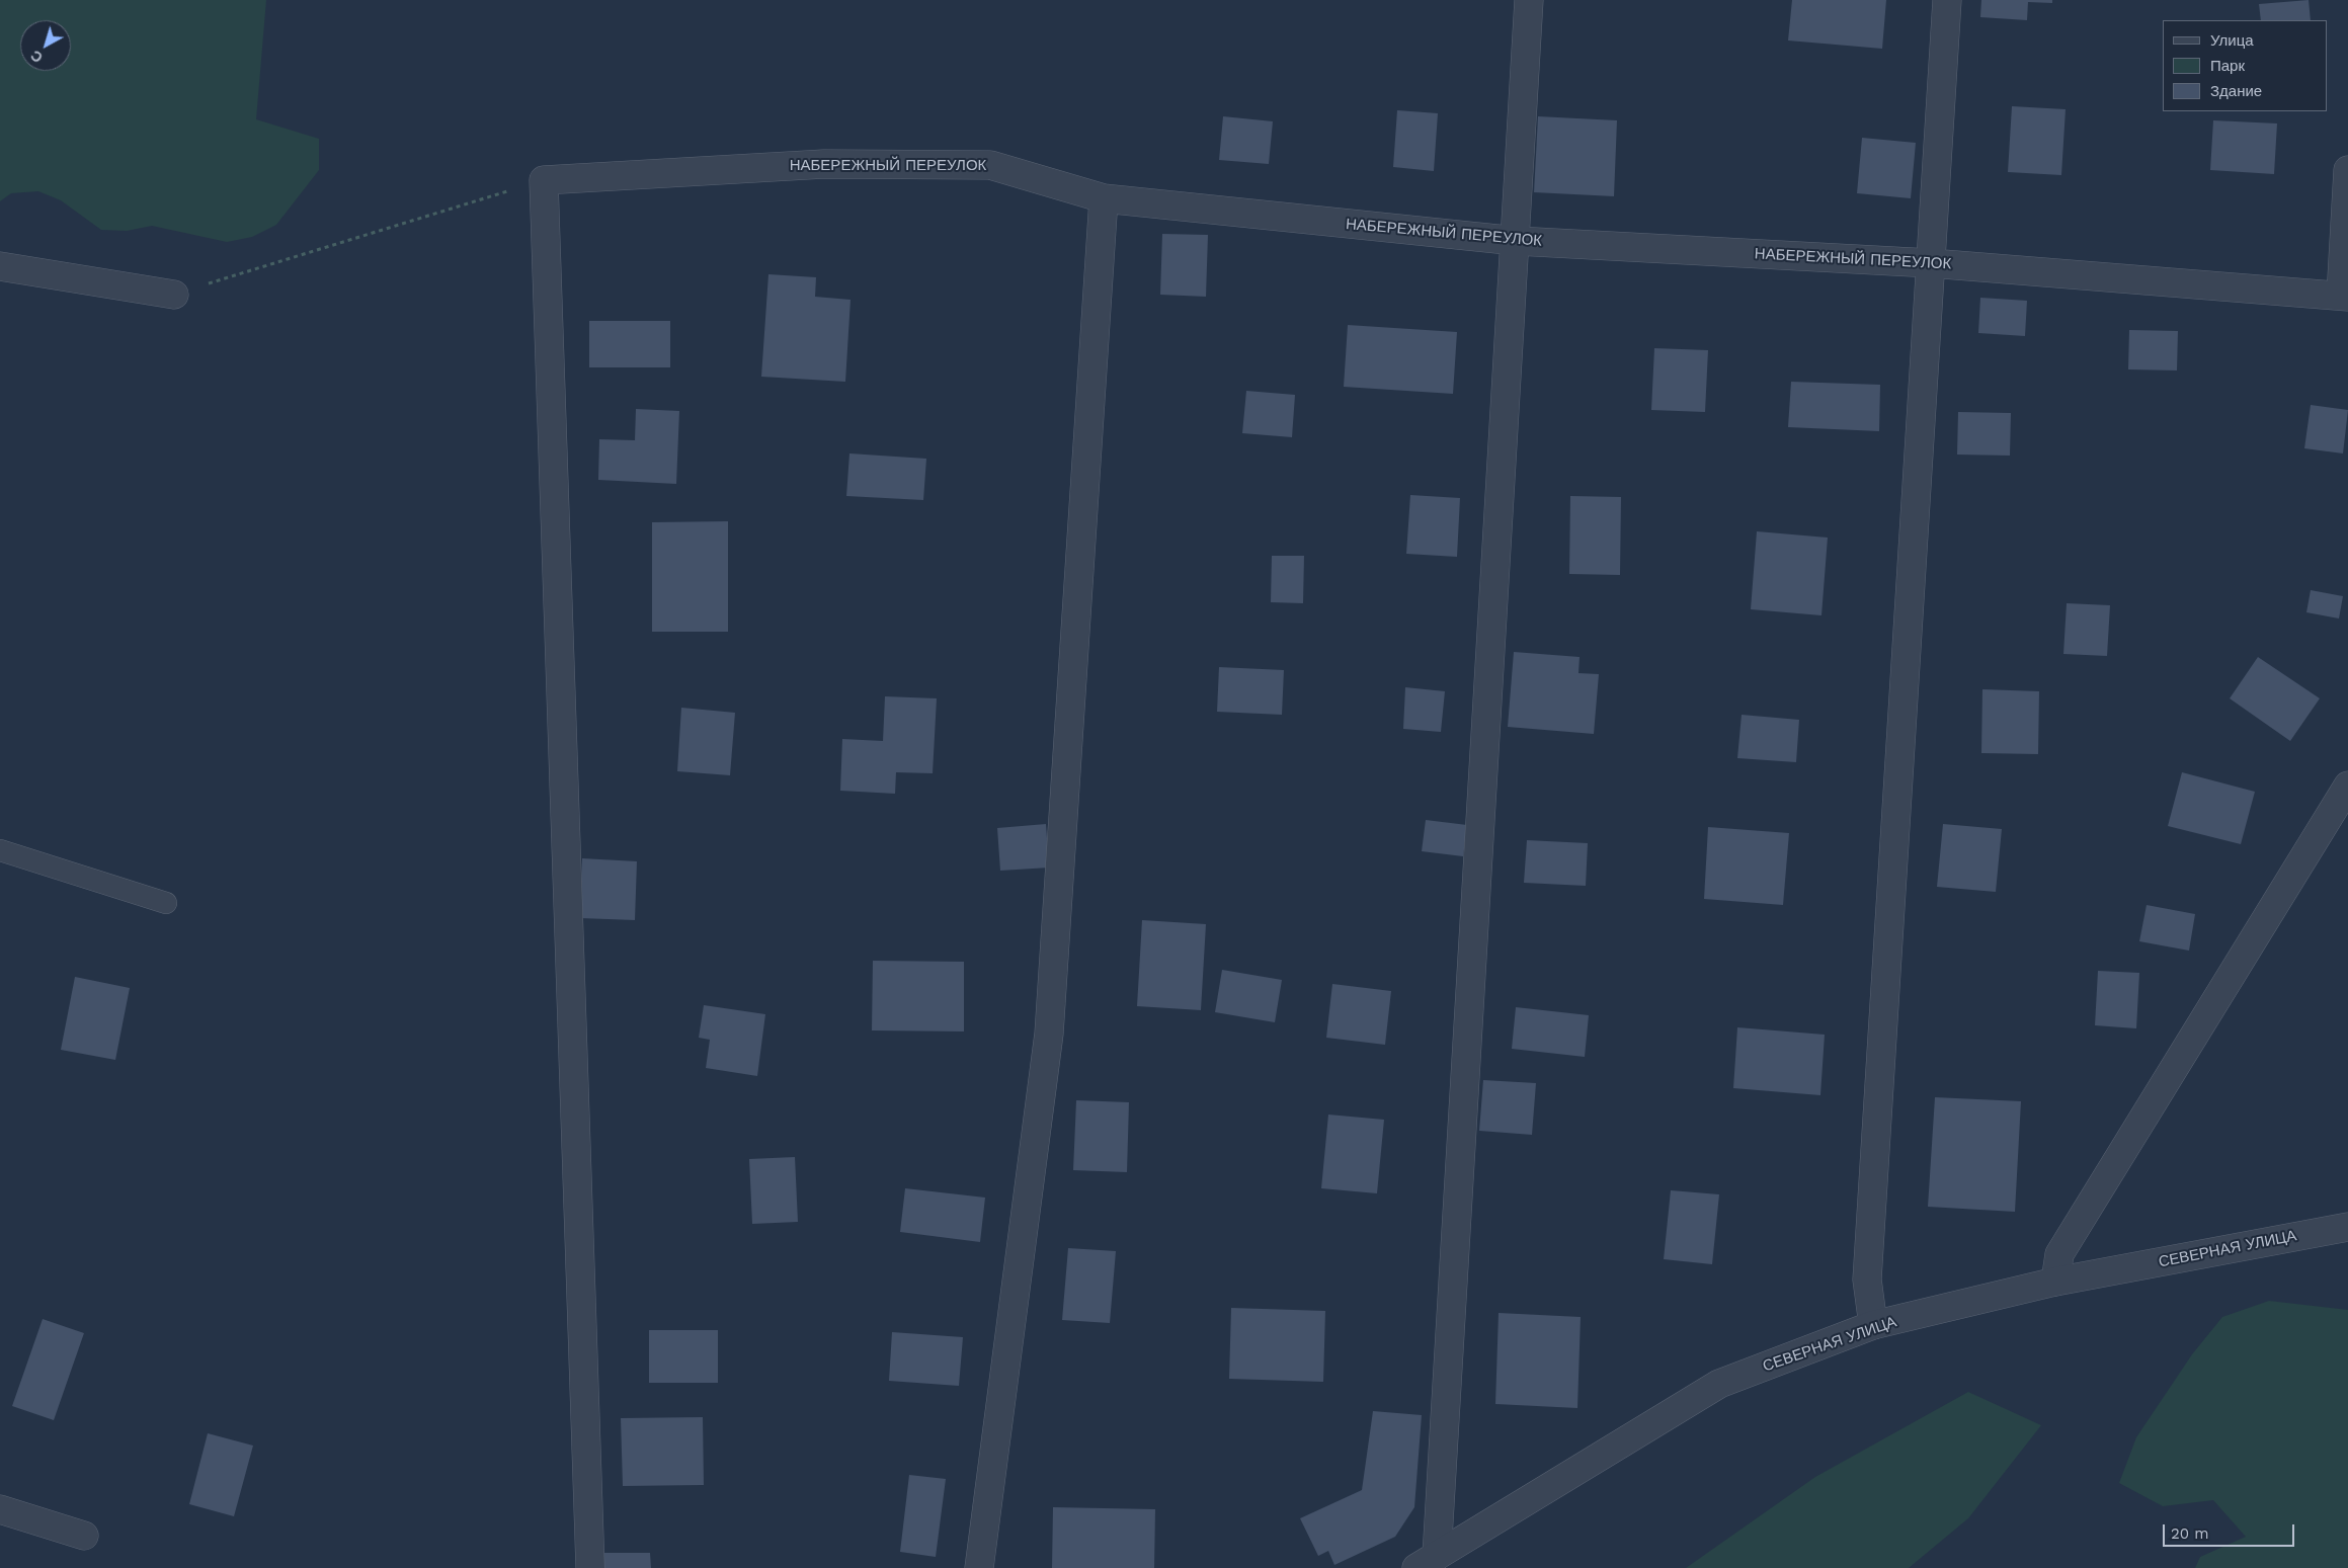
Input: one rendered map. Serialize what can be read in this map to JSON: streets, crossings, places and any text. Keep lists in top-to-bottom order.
{
  "streets": {
    "street": ["НАБЕРЕЖНЫЙ ПЕРЕУЛОК", "СЕВЕРНАЯ УЛИЦА"]
  },
  "legend": ["Улица", "Парк", "Здание"],
  "scale_bar": "20 m",
  "north": "bottom left"
}
